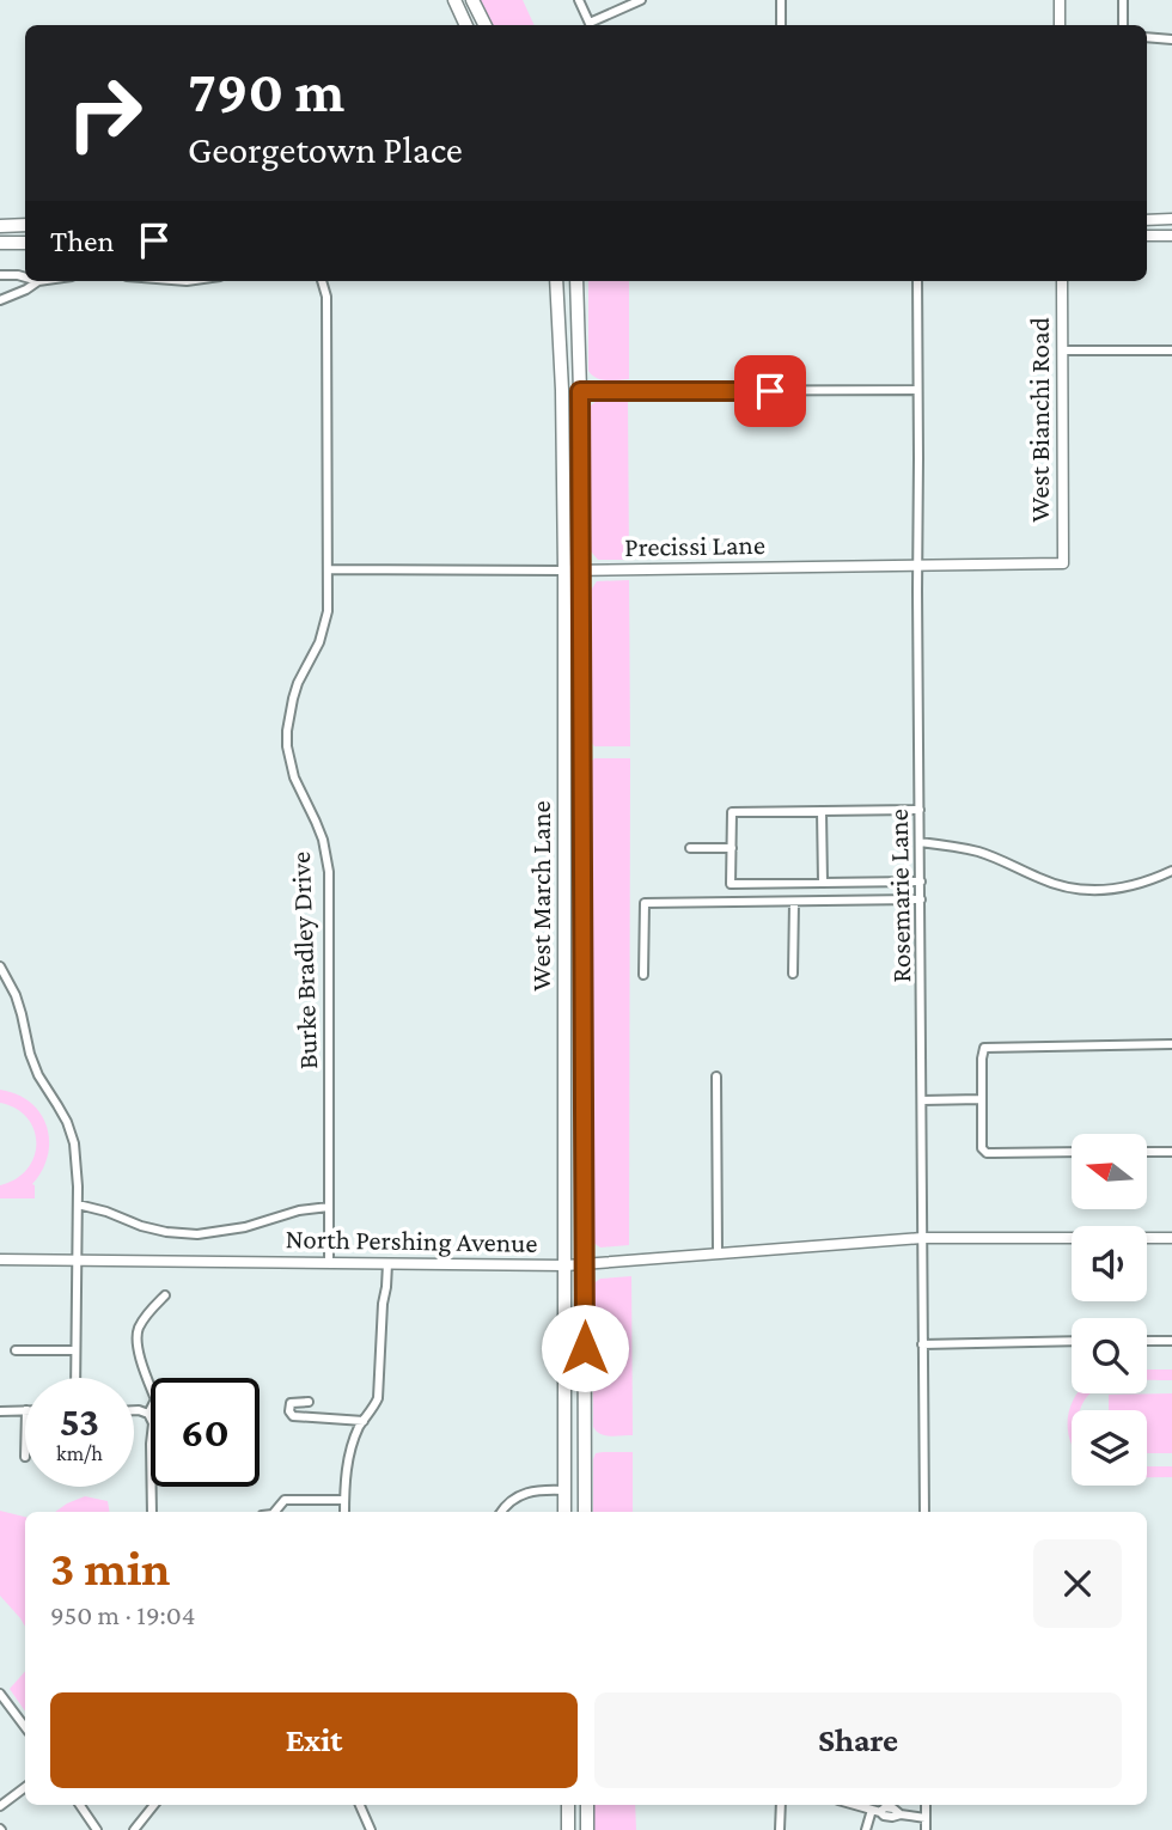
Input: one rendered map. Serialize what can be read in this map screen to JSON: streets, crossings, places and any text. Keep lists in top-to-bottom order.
{
  "streets": {
    "main road": [
      "West Bianchi Road",
      "Precissi Lane",
      "West March Lane",
      "North Pershing Avenue"
    ],
    "street": ["Rosemarie Lane", "Burke Bradley Drive"]
  },
  "crossings": [
    ["West Bianchi Road", "Precissi Lane"],
    ["Precissi Lane", "West March Lane"],
    ["Precissi Lane", "Rosemarie Lane"],
    ["Precissi Lane", "Burke Bradley Drive"],
    ["West March Lane", "North Pershing Avenue"],
    ["Rosemarie Lane", "North Pershing Avenue"],
    ["Burke Bradley Drive", "North Pershing Avenue"]
  ],
  "north": "left",
  "page": {
    "turn": ["790 m", "Georgetown Place"],
    "then": "Then",
    "speed": "53 km/h",
    "limit": "60",
    "heading": ["3 min", "950 m · 19:04"],
    "buttons": ["Exit", "Share"]
  }
}
